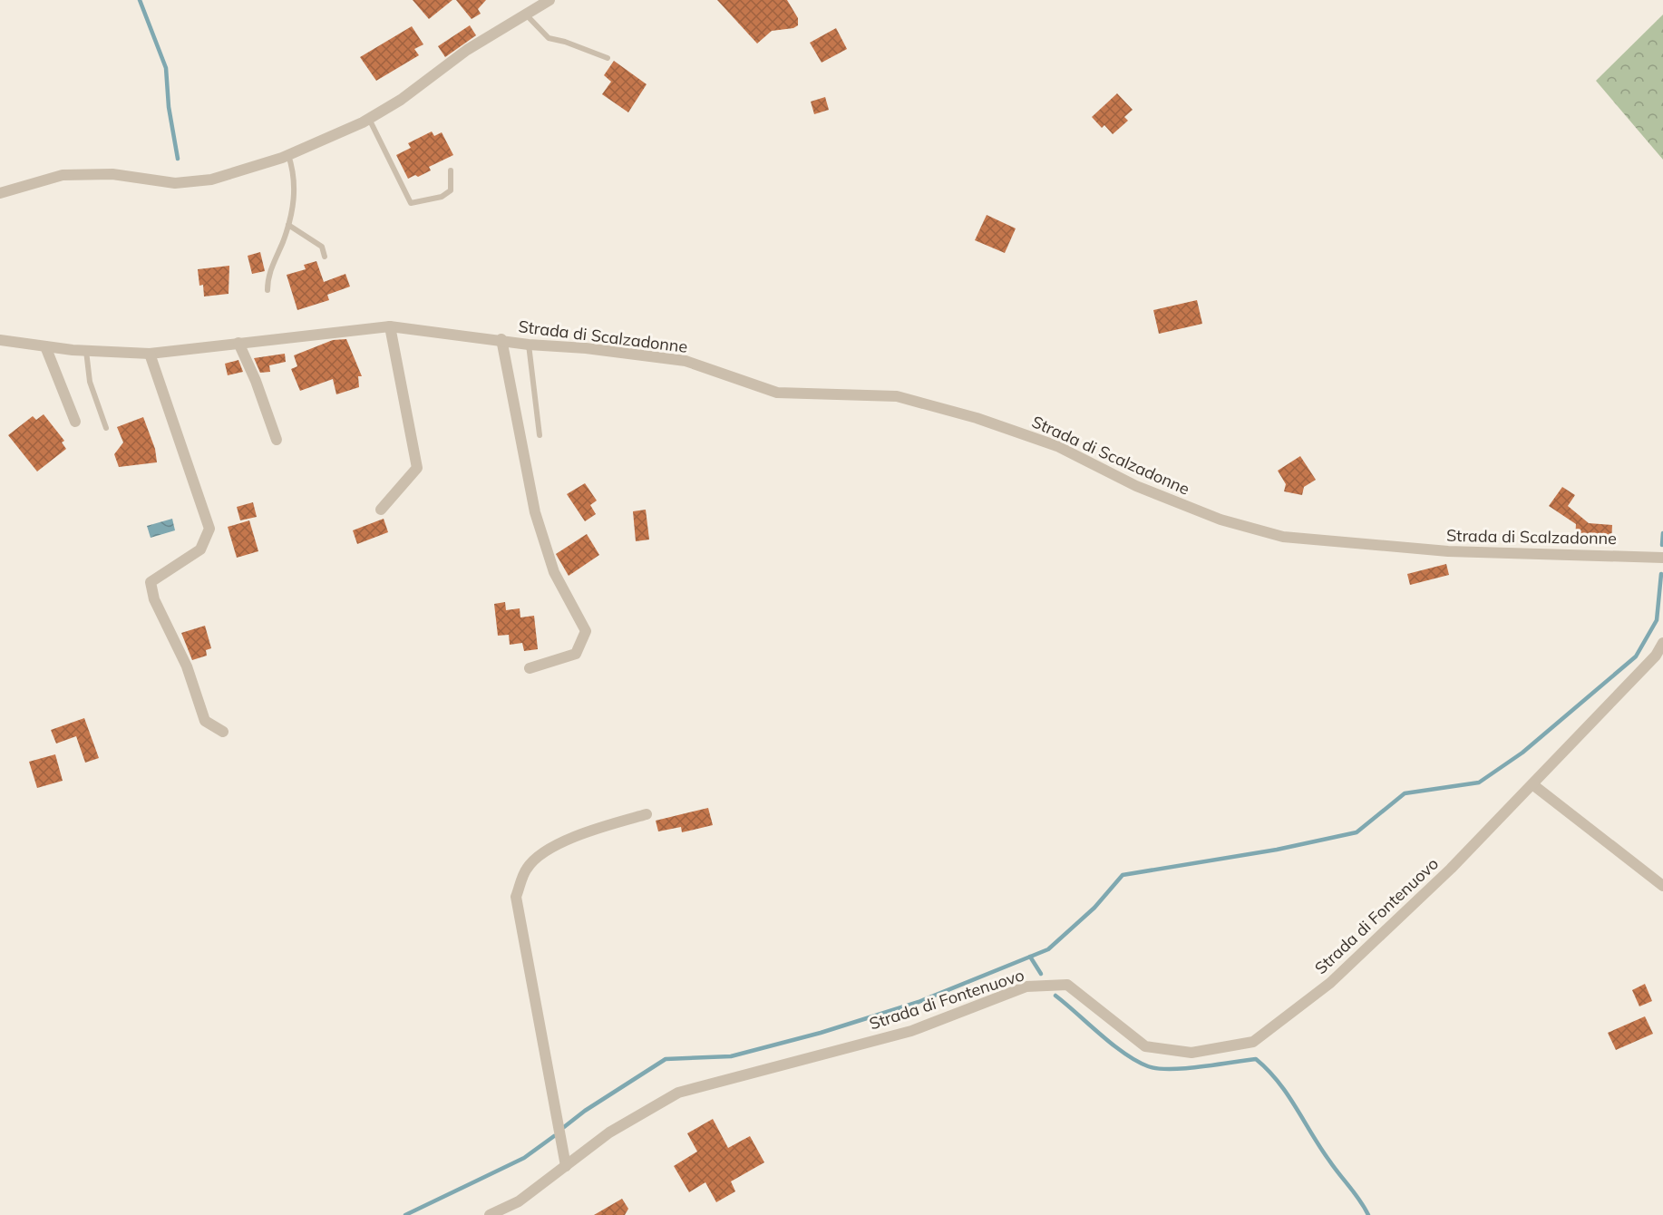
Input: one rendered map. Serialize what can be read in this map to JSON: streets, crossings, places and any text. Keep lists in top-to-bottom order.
{
  "streets": {
    "street": ["Strada di Scalzadonne", "Strada di Fontenuovo"]
  }
}
